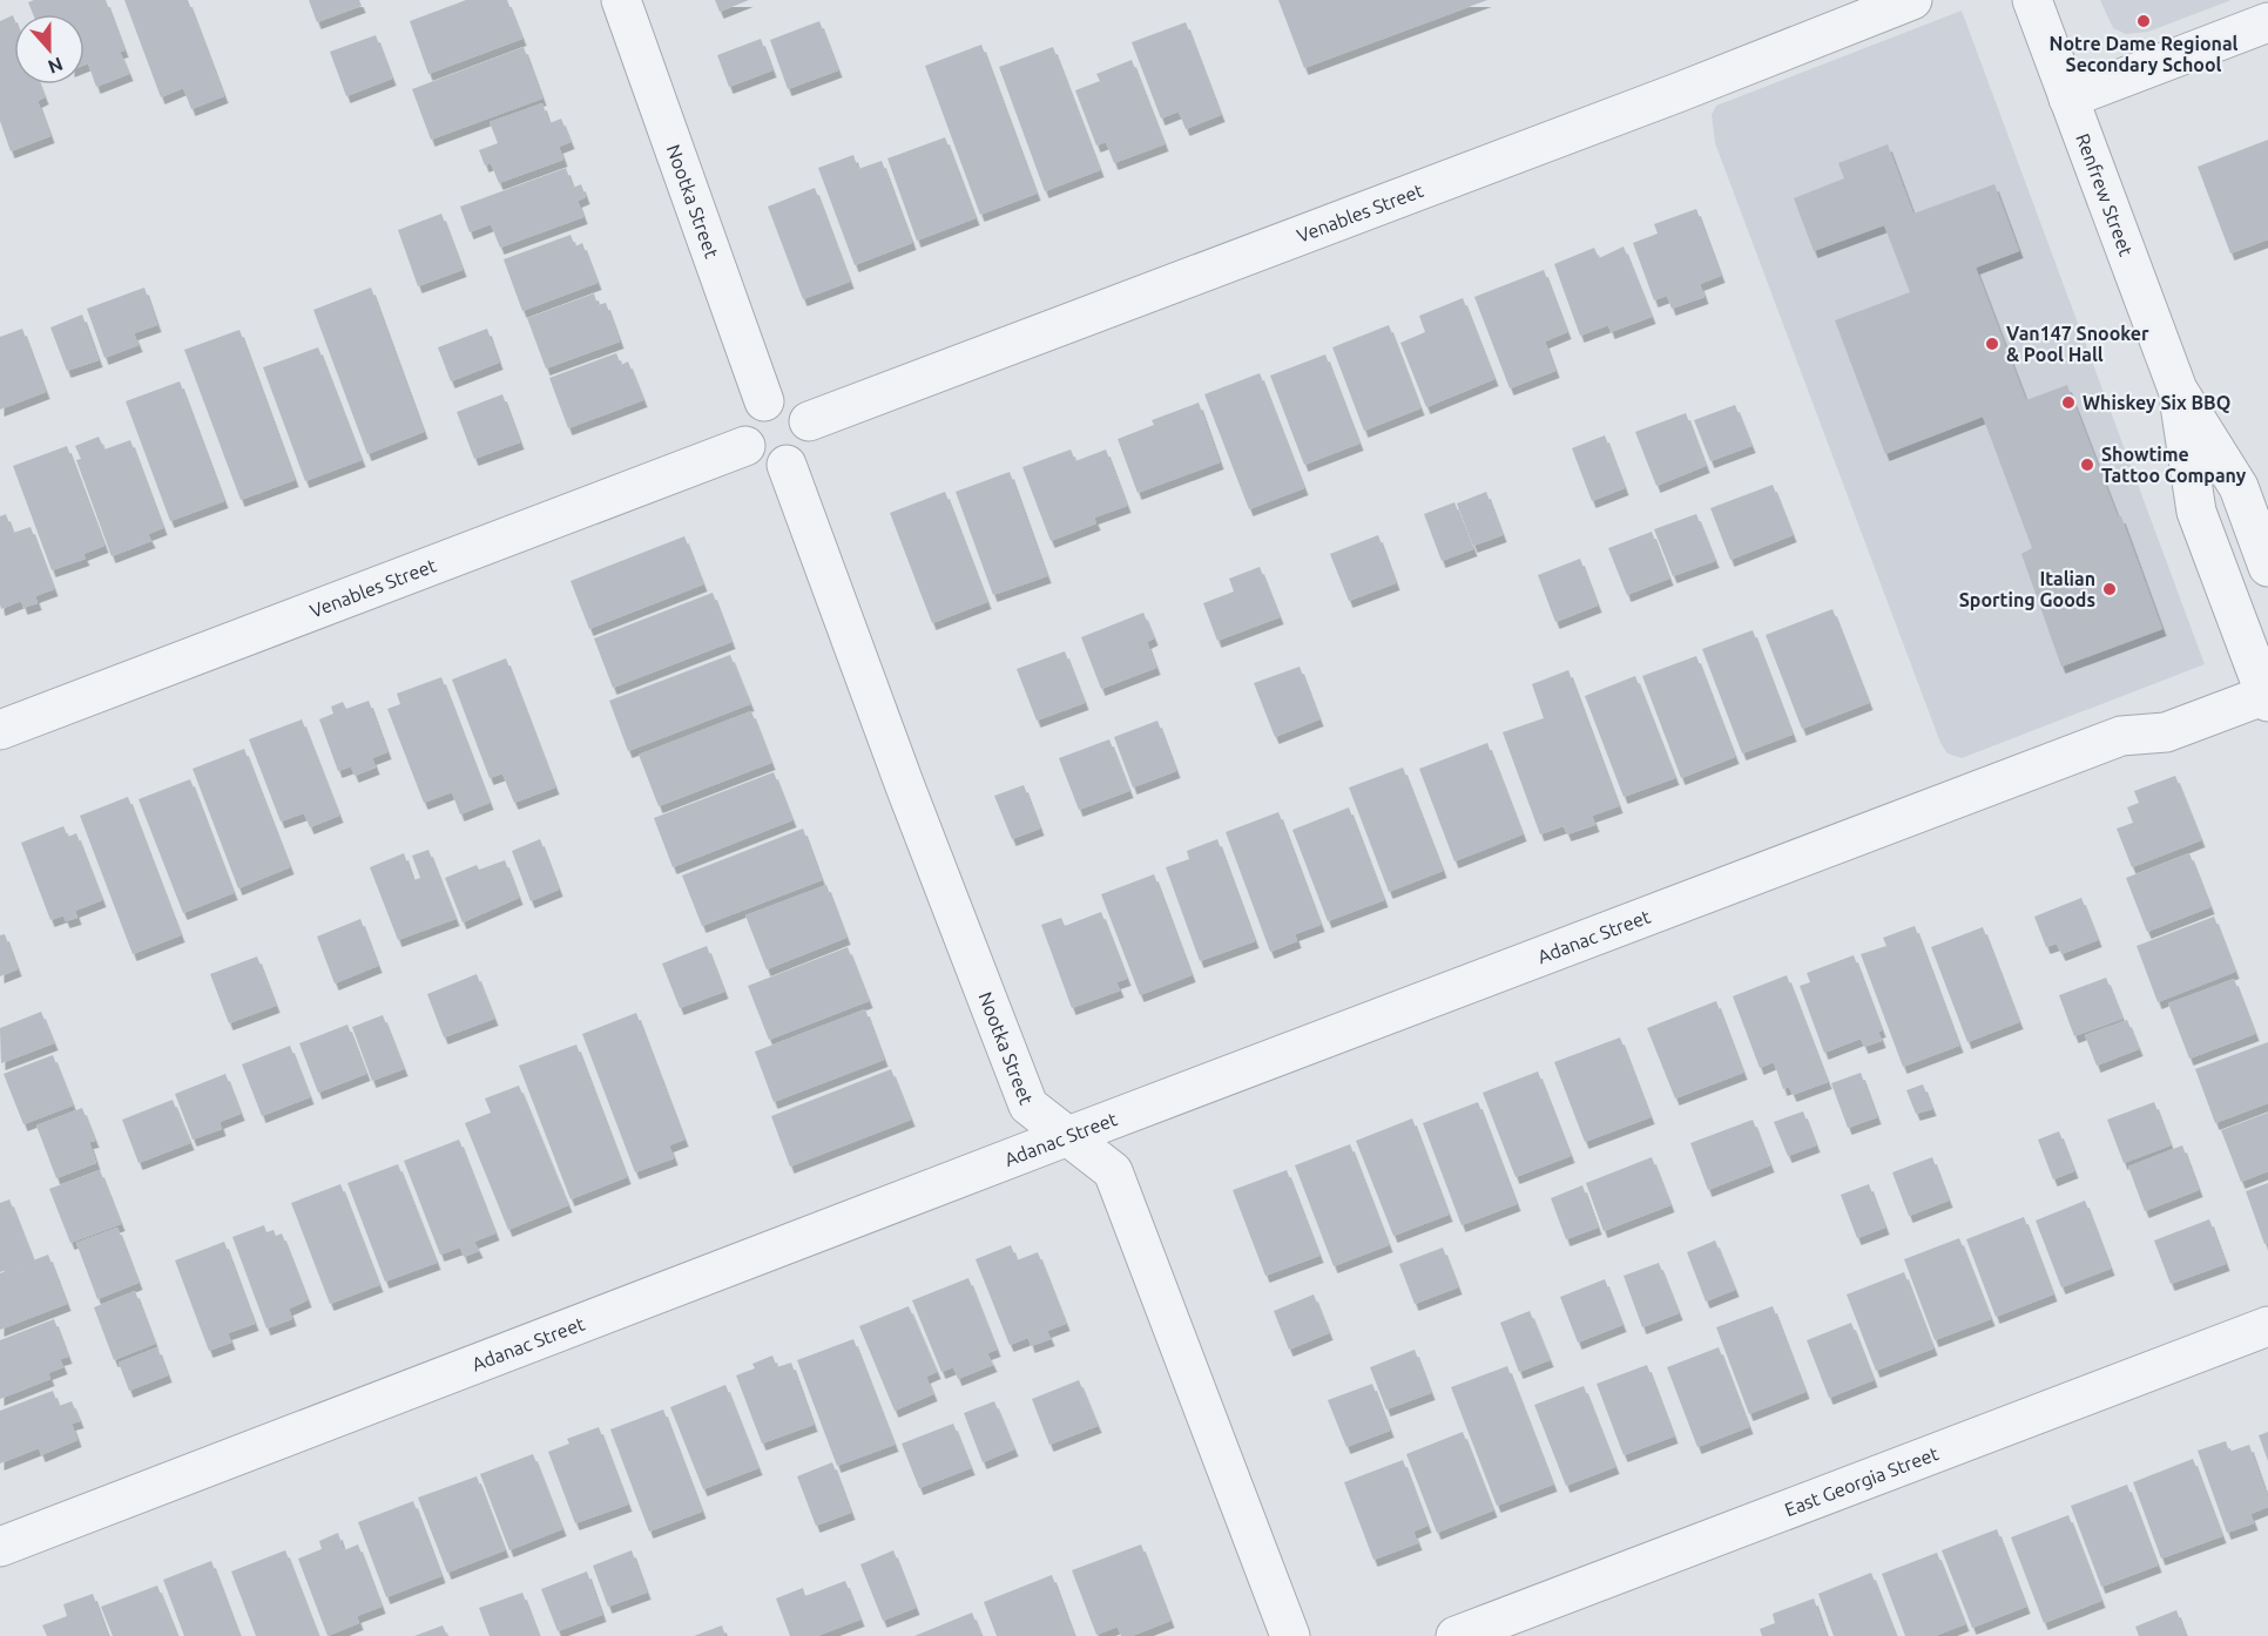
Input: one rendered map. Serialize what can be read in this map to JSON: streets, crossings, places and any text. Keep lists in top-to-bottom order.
{
  "streets": {
    "street": [
      "Renfrew Street",
      "Nootka Street",
      "Venables Street",
      "Adanac Street",
      "East Georgia Street"
    ]
  },
  "crossings": [
    ["Renfrew Street", "Adanac Street"],
    ["Nootka Street", "Venables Street"],
    ["Nootka Street", "Adanac Street"]
  ],
  "places": [
    "Notre Dame Regional Secondary School",
    "Van147 Snooker & Pool Hall",
    "Whiskey Six BBQ",
    "Showtime Tattoo Company",
    "Italian Sporting Goods"
  ],
  "north": "bottom"
}
